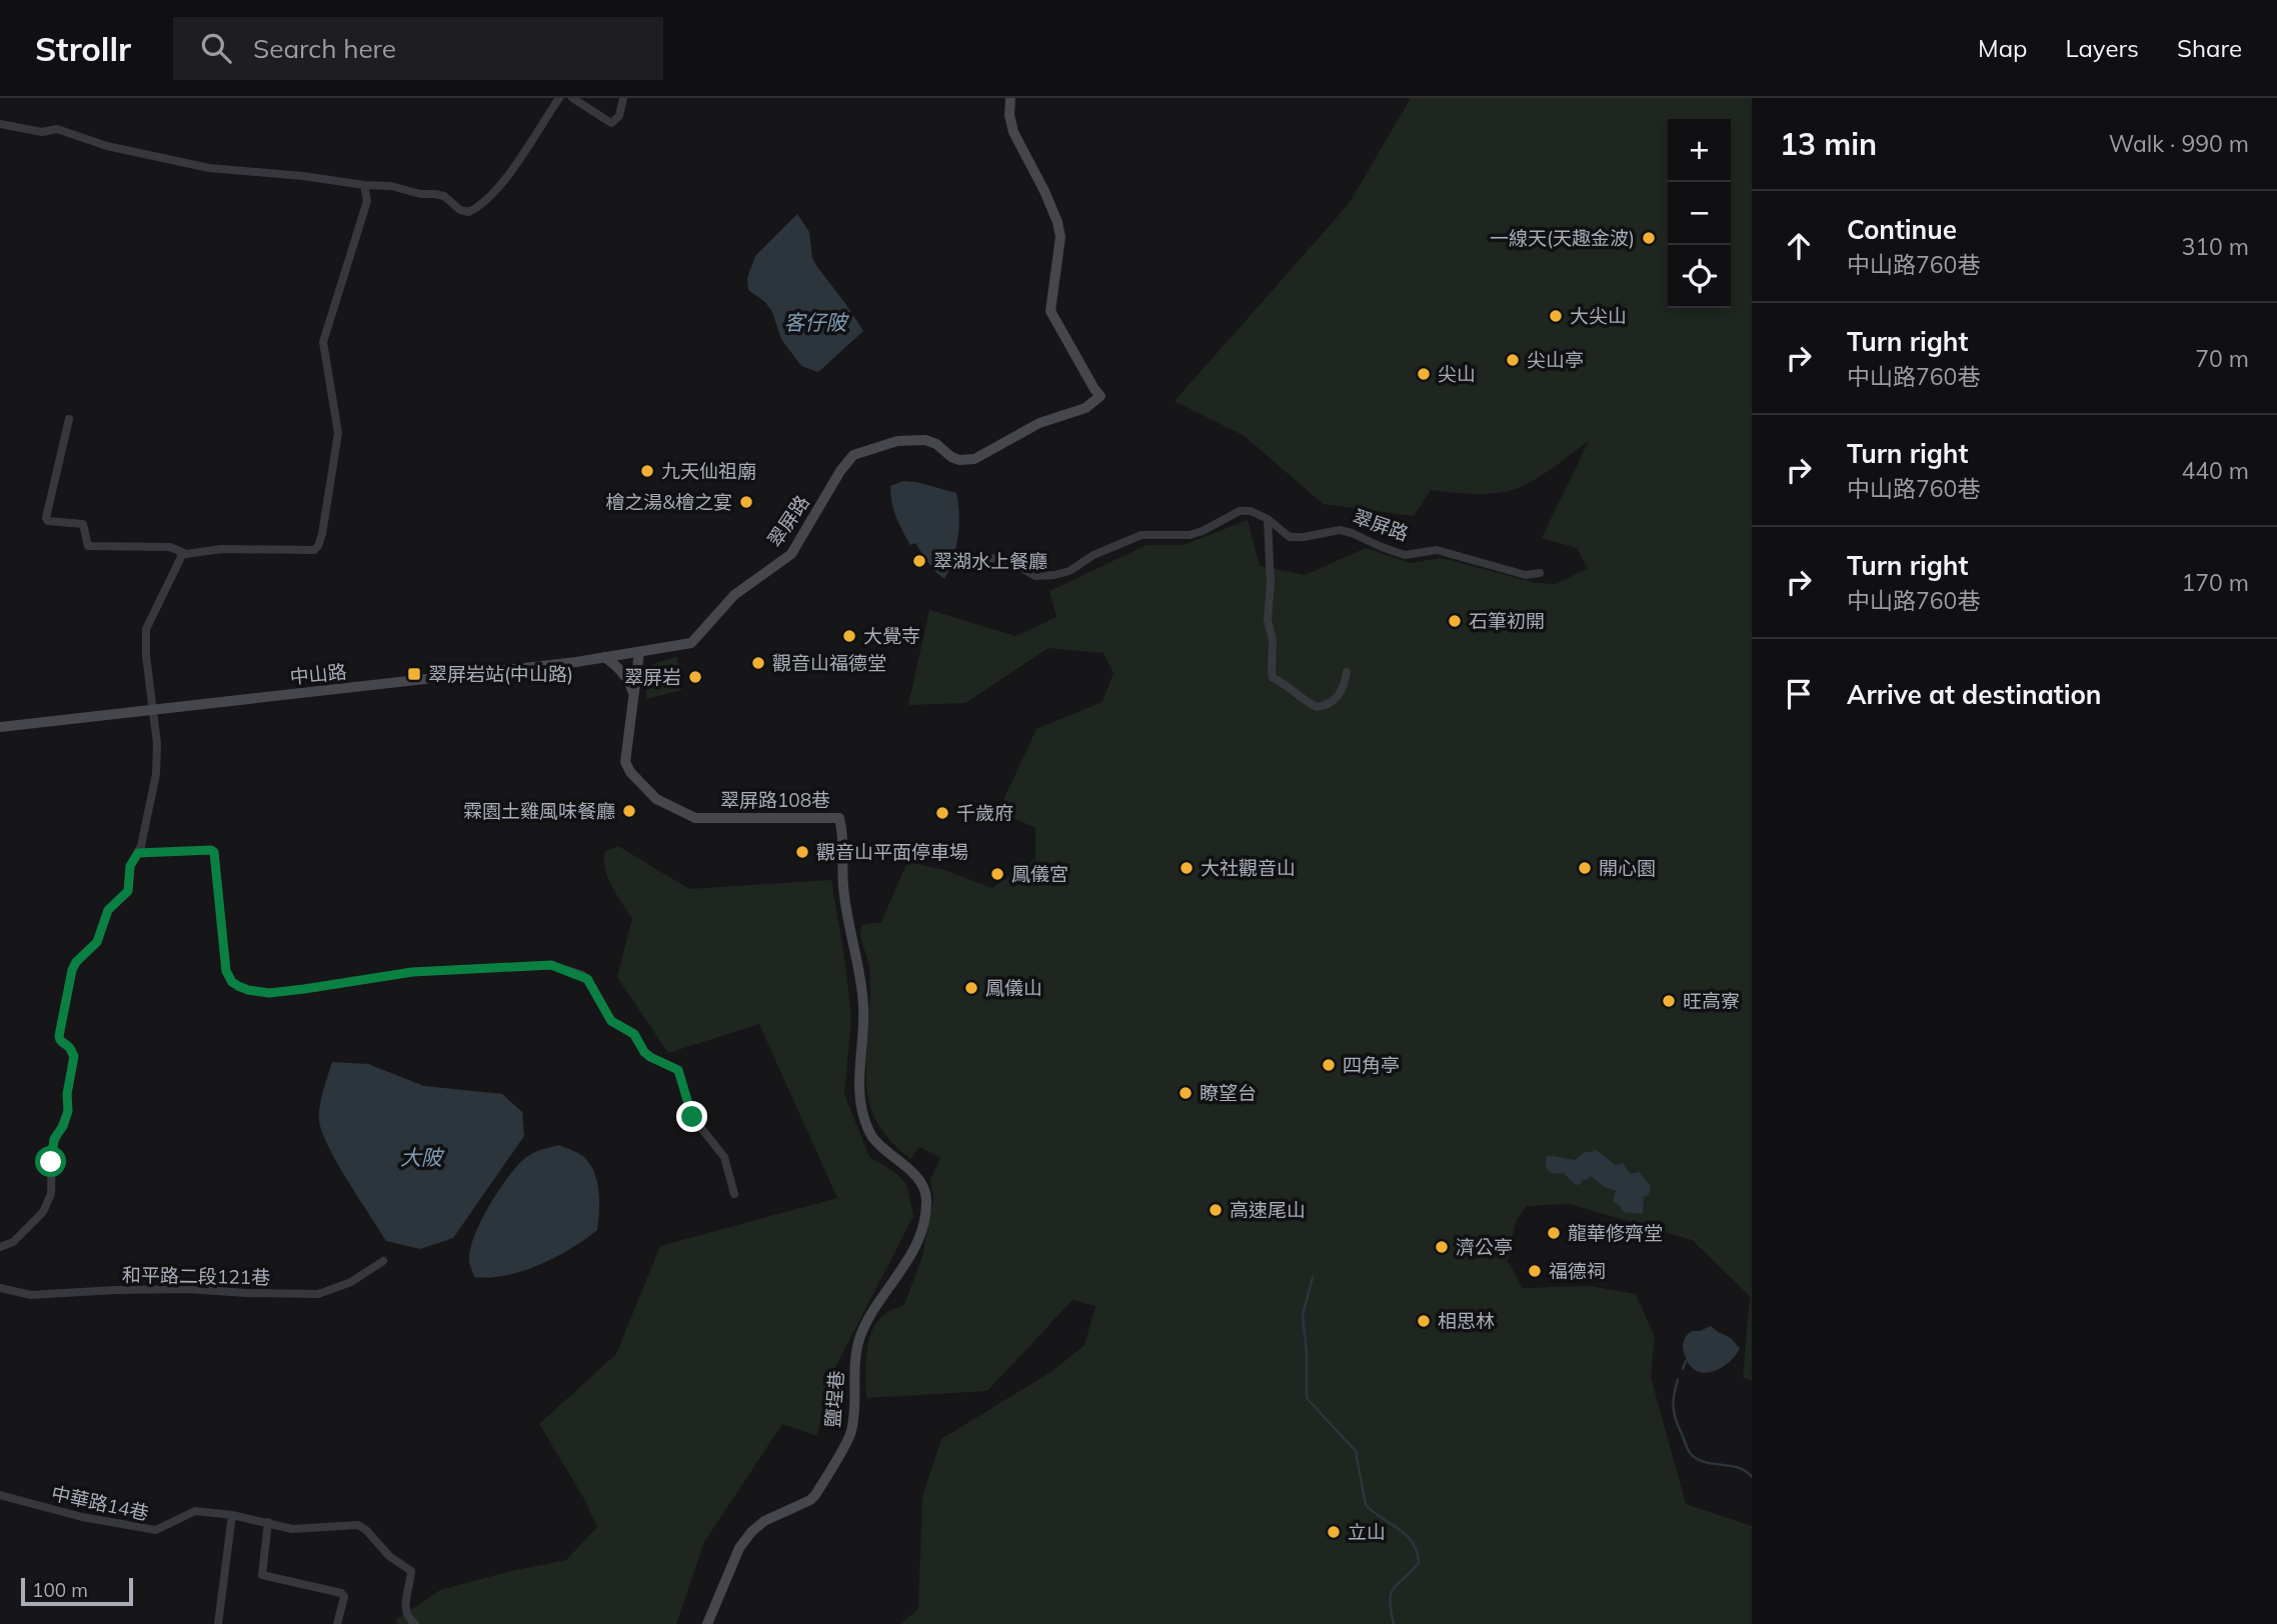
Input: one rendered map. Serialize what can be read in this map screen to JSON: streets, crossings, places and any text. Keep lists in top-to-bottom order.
{
  "streets": {
    "main road": [
      "翠屏路",
      "中山路",
      "翠屏路108巷",
      "鹽埕巷"
    ],
    "street": ["和平路二段121巷", "中華路14巷"]
  },
  "crossings": [
    ["翠屏路", "中山路"],
    ["翠屏路", "翠屏路108巷"],
    ["中山路", "翠屏路108巷"],
    ["翠屏路108巷", "鹽埕巷"]
  ],
  "water": ["客仔陂", "大陂"],
  "places": {
    "other": [
      "一線天(天趣金波)",
      "大尖山",
      "尖山亭",
      "尖山",
      "九天仙祖廟",
      "檜之湯&檜之宴",
      "翠湖水上餐廳",
      "石筆初開",
      "大覺寺",
      "觀音山福德堂",
      "翠屏岩",
      "霖園土雞風味餐廳",
      "千歲府",
      "觀音山平面停車場",
      "大社觀音山",
      "開心園",
      "鳳儀宮",
      "鳳儀山",
      "旺高寮",
      "四角亭",
      "瞭望台",
      "高速尾山",
      "龍華修齊堂",
      "濟公亭",
      "福德祠",
      "相思林",
      "立山"
    ],
    "transit": ["翠屏岩站(中山路)"]
  },
  "scale_bar": "100 m",
  "page": {
    "header": "Strollr",
    "search": "Search here",
    "nav": ["Map", "Layers", "Share"],
    "heading": ["13 min", "Walk · 990 m"],
    "map_buttons": ["+", "−"],
    "list": [
      ["Continue", "中山路760巷", "310 m"],
      ["Turn right", "中山路760巷", "70 m"],
      ["Turn right", "中山路760巷", "440 m"],
      ["Turn right", "中山路760巷", "170 m"],
      "Arrive at destination"
    ],
    "scale": "100 m"
  }
}
